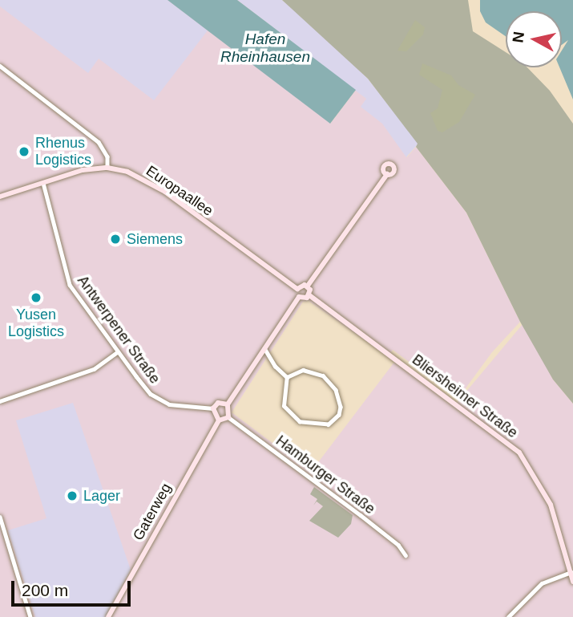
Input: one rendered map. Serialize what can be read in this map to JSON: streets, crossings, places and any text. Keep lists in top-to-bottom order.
{
  "streets": {
    "main road": ["Europaallee", "Bliersheimer Straße", "Gaterweg"],
    "street": ["Antwerpener Straße", "Hamburger Straße"]
  },
  "crossings": [
    ["Europaallee", "Antwerpener Straße"]
  ],
  "water": ["Hafen Rheinhausen"],
  "places": [
    "Rhenus Logistics",
    "Siemens",
    "Yusen Logistics",
    "Lager"
  ],
  "scale_bar": "200 m",
  "north": "left"
}
